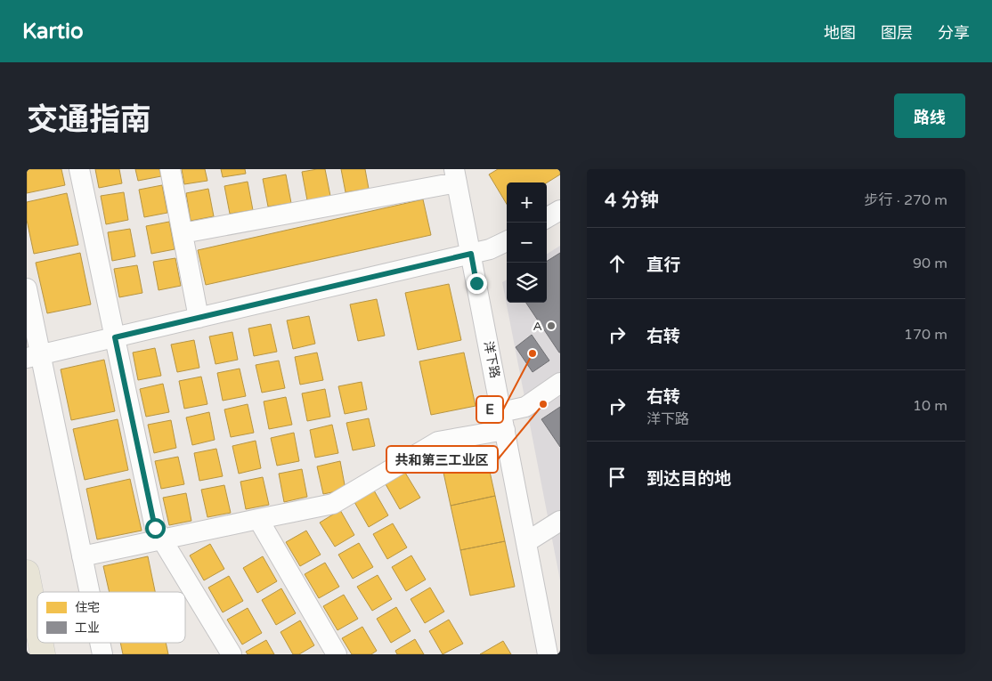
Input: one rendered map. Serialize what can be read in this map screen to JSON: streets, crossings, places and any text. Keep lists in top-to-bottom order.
{
  "streets": {
    "street": ["洋下路"]
  },
  "places": ["A", "E", "共和第三工业区"],
  "legend": ["住宅", "工业"],
  "page": {
    "header": "Kartio",
    "nav": ["地图", "图层", "分享"],
    "title": "交通指南",
    "buttons": "路线",
    "heading": ["4 分钟", "步行 · 270 m"],
    "map_buttons": ["+", "−"],
    "list": [
      ["直行", "90 m"],
      ["右转", "170 m"],
      ["右转", "洋下路", "10 m"],
      "到达目的地"
    ]
  }
}
